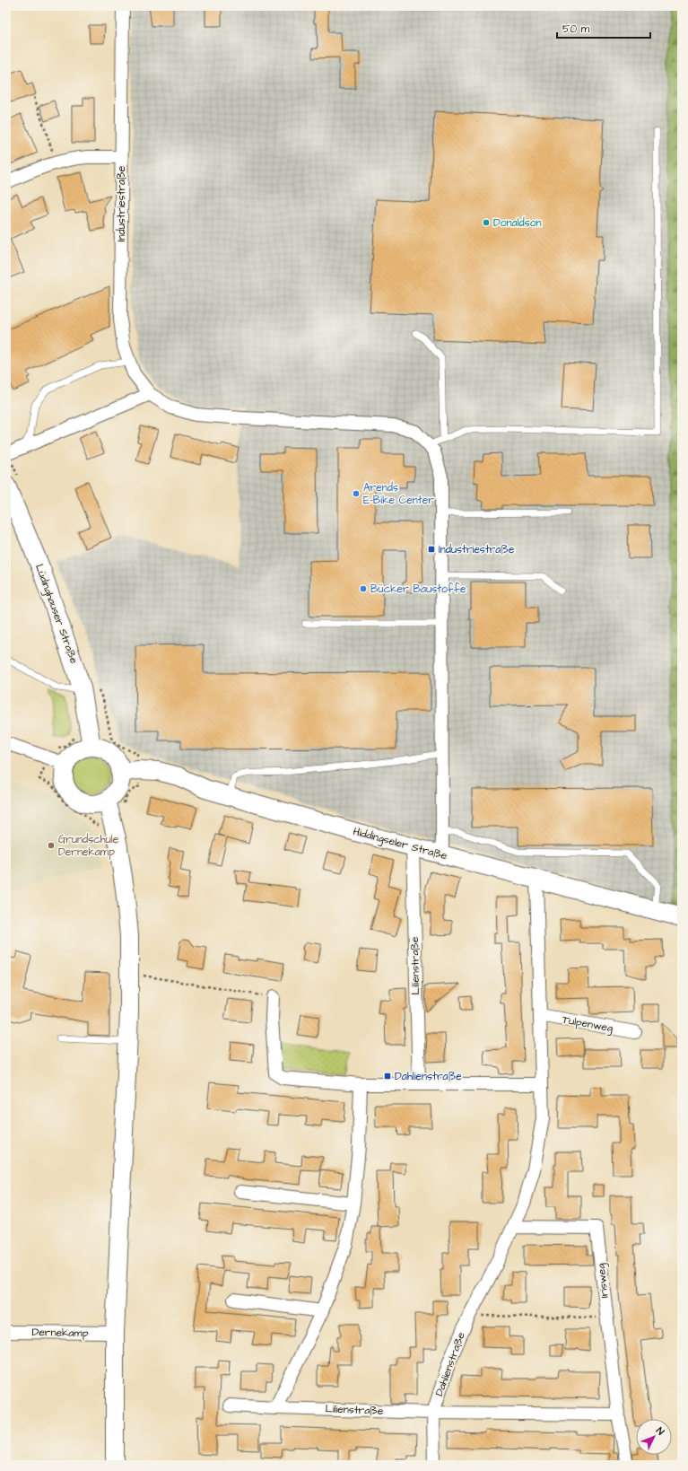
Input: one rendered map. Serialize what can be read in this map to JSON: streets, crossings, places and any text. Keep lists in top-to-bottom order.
{
  "streets": {
    "street": [
      "Industriestraße",
      "Lüdinghauser Straße",
      "Hiddingseler Straße",
      "Lilienstraße",
      "Tulpenweg",
      "Irisweg",
      "Dernekamp",
      "Dahlienstraße"
    ]
  },
  "crossings": [
    ["Industriestraße", "Hiddingseler Straße"],
    ["Lüdinghauser Straße", "Hiddingseler Straße"],
    ["Hiddingseler Straße", "Lilienstraße"],
    ["Hiddingseler Straße", "Dahlienstraße"],
    ["Lilienstraße", "Dahlienstraße"],
    ["Tulpenweg", "Dahlienstraße"],
    ["Irisweg", "Dahlienstraße"]
  ],
  "places": {
    "other": [
      "Donaldson",
      "Arends E-Bike Center",
      "Bücker Baustoffe",
      "Grundschule Dernekamp"
    ],
    "transit": ["Industriestraße", "Dahlienstraße"]
  },
  "scale_bar": "50 m",
  "north": "top right"
}
